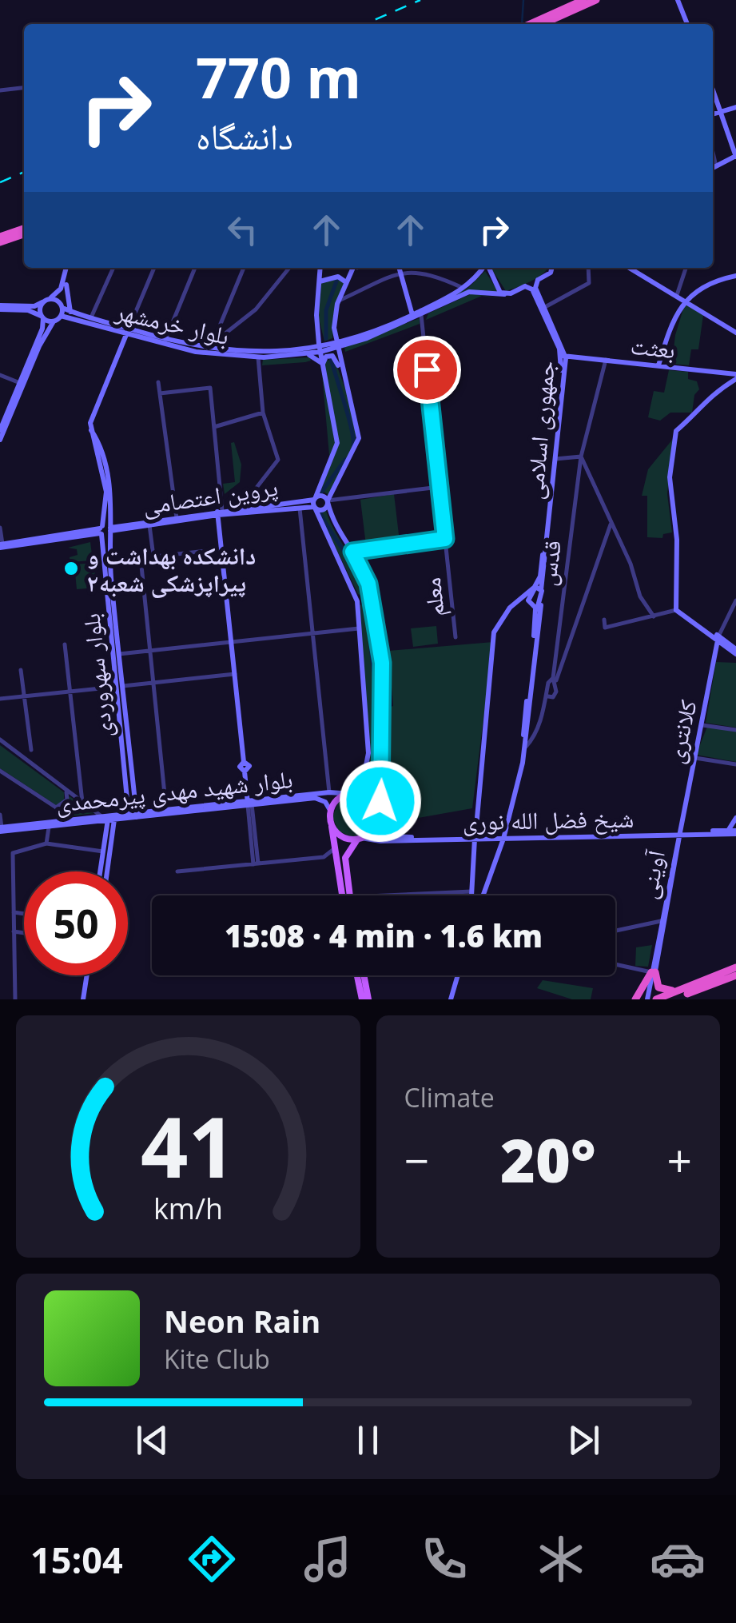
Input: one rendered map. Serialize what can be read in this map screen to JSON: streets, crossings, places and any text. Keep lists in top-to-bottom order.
{
  "streets": {
    "main road": [
      "بلوار خرمشهر",
      "بعثت",
      "جمهوری اسلامی",
      "پروین اعتصامی",
      "بلوار سهروردی",
      "کلانتری",
      "بلوار شهید مهدی پیرمحمدی",
      "شیخ فضل الله نوری",
      "آوینی"
    ],
    "street": ["قدس", "معلم"]
  },
  "crossings": [
    ["بلوار خرمشهر", "معلم"],
    ["بلوار خرمشهر", "بلوار سهروردی"],
    ["بعثت", "جمهوری اسلامی"],
    ["بعثت", "قدس"],
    ["پروین اعتصامی", "بلوار سهروردی"],
    ["بلوار سهروردی", "بلوار شهید مهدی پیرمحمدی"],
    ["کلانتری", "شیخ فضل الله نوری"],
    ["کلانتری", "آوینی"],
    ["بلوار شهید مهدی پیرمحمدی", "شیخ فضل الله نوری"],
    ["شیخ فضل الله نوری", "آوینی"]
  ],
  "places": ["دانشکده بهداشت و پیراپزشکى شعبه۲"],
  "page": {
    "turn": ["770 m", "دانشگاه"],
    "limit": "50",
    "trip": "15:08 · 4 min · 1.6 km",
    "tile": "Climate",
    "heat": ["−", "20°", "+"],
    "song": ["Neon Rain", "Kite Club"],
    "tabs": "15:04",
    "gauge": ["41", "km/h"]
  }
}
